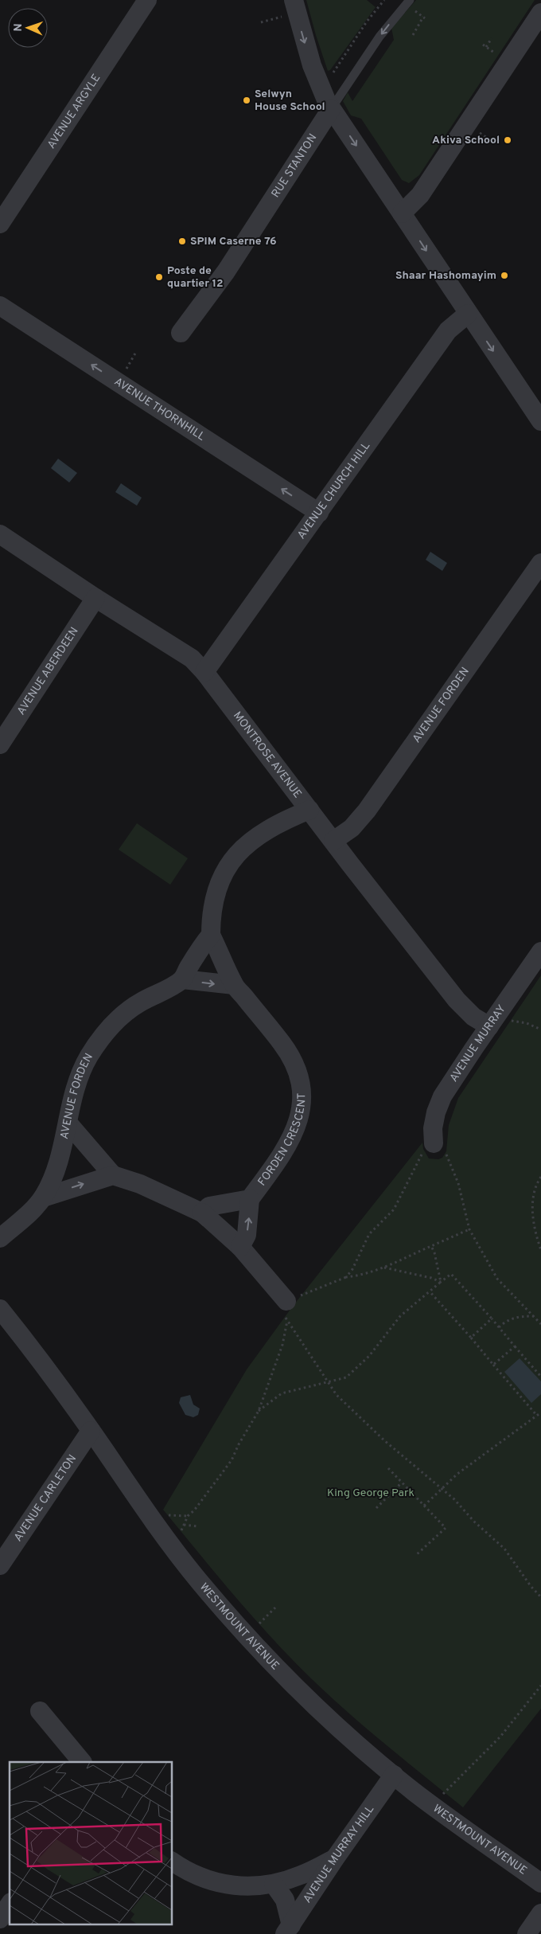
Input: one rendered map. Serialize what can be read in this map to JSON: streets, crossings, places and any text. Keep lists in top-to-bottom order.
{
  "streets": {
    "street": [
      "AVENUE ARGYLE",
      "RUE STANTON",
      "AVENUE THORNHILL",
      "AVENUE CHURCH HILL",
      "AVENUE ABERDEEN",
      "AVENUE FORDEN",
      "MONTROSE AVENUE",
      "AVENUE MURRAY",
      "FORDEN CRESCENT",
      "AVENUE CARLETON",
      "WESTMOUNT AVENUE",
      "AVENUE MURRAY HILL"
    ]
  },
  "crossings": [
    ["AVENUE THORNHILL", "AVENUE CHURCH HILL"],
    ["AVENUE CHURCH HILL", "MONTROSE AVENUE"],
    ["AVENUE ABERDEEN", "MONTROSE AVENUE"],
    ["AVENUE FORDEN", "MONTROSE AVENUE"],
    ["MONTROSE AVENUE", "AVENUE MURRAY"],
    ["AVENUE CARLETON", "WESTMOUNT AVENUE"],
    ["WESTMOUNT AVENUE", "AVENUE MURRAY HILL"]
  ],
  "one_way": ["AVENUE THORNHILL"],
  "parks": ["King George Park"],
  "places": [
    "Selwyn House School",
    "Akiva School",
    "SPIM Caserne 76",
    "Shaar Hashomayim",
    "Poste de quartier 12"
  ],
  "north": "left"
}
